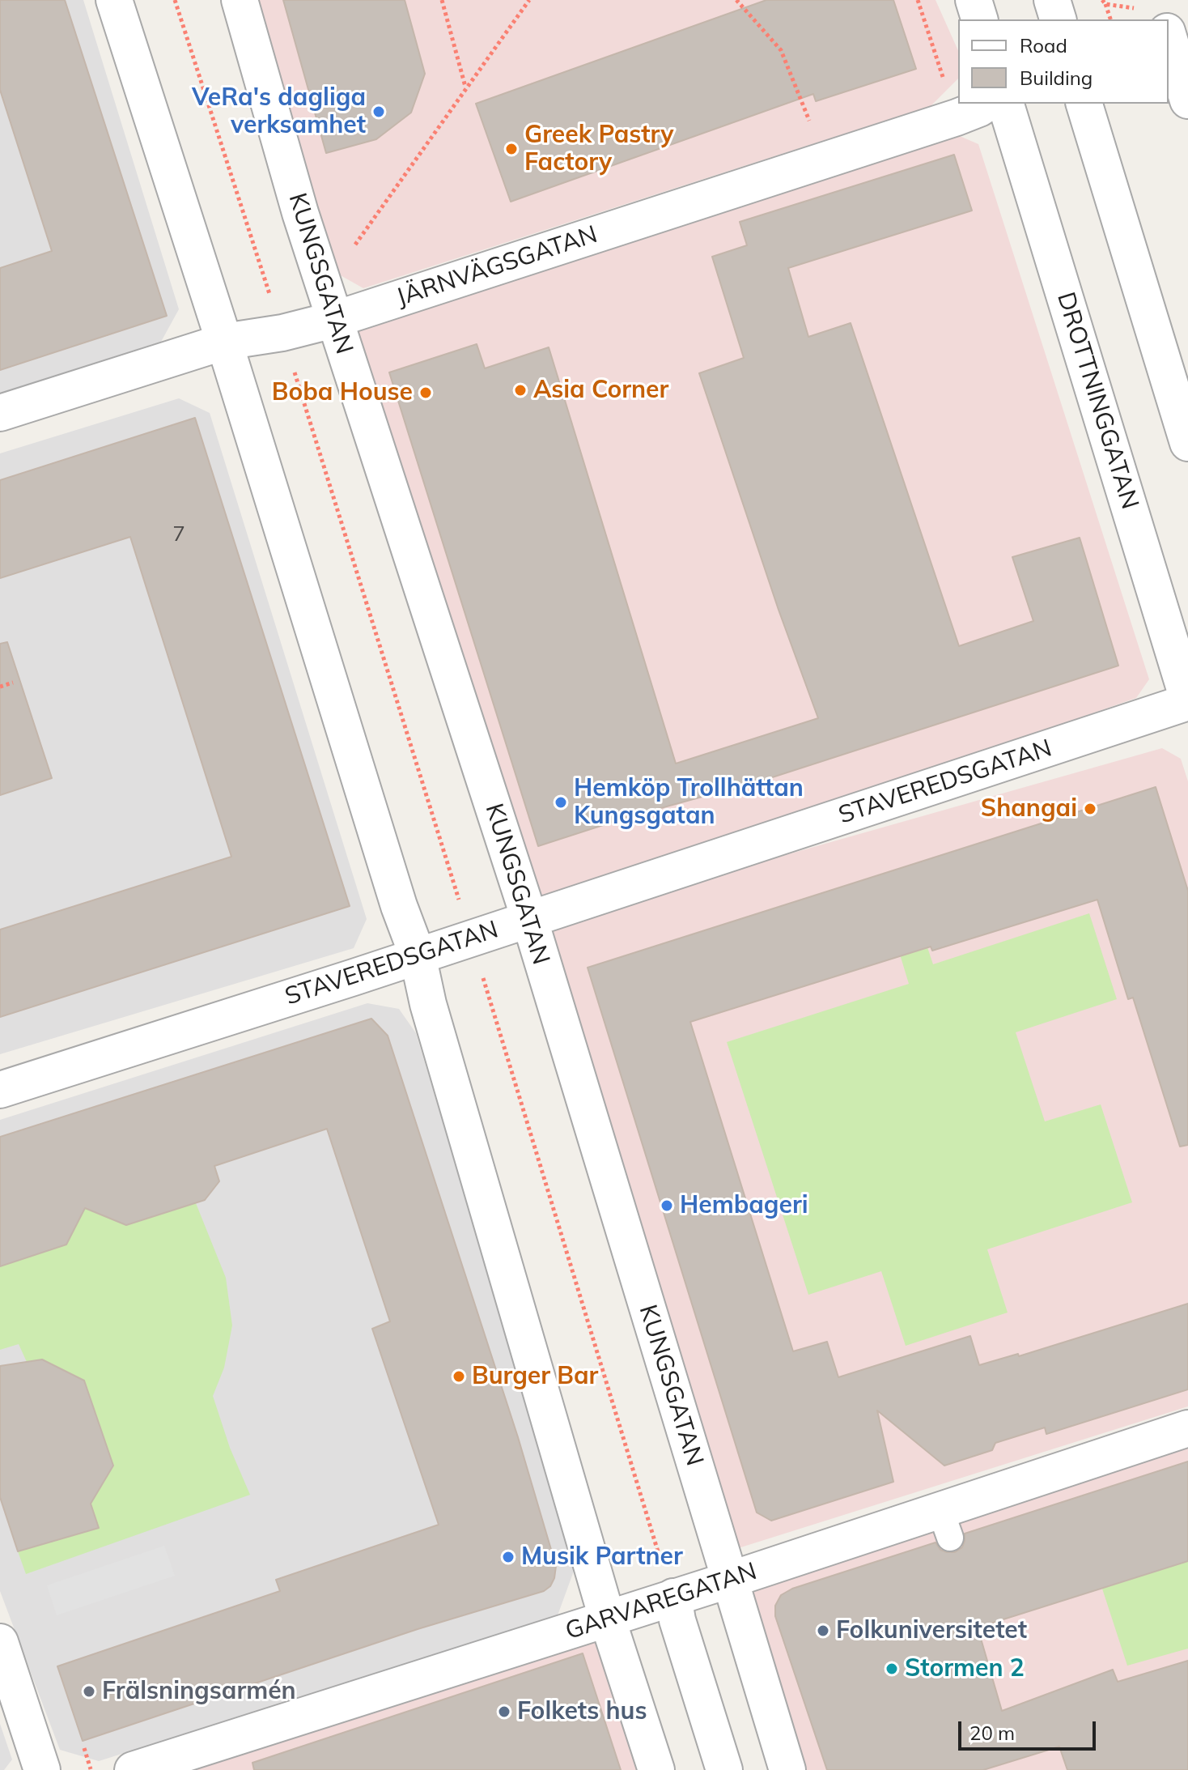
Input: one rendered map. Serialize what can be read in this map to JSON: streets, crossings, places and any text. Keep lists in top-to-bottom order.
{
  "streets": {
    "street": [
      "JÄRNVÄGSGATAN",
      "KUNGSGATAN",
      "DROTTNINGGATAN",
      "STAVEREDSGATAN",
      "GARVAREGATAN"
    ]
  },
  "crossings": [
    ["JÄRNVÄGSGATAN", "KUNGSGATAN"],
    ["KUNGSGATAN", "STAVEREDSGATAN"],
    ["KUNGSGATAN", "GARVAREGATAN"],
    ["DROTTNINGGATAN", "STAVEREDSGATAN"]
  ],
  "places": [
    "VeRa's dagliga verksamhet",
    "Greek Pastry Factory",
    "Asia Corner",
    "Boba House",
    "Hemköp Trollhättan Kungsgatan",
    "Shangai",
    "Hembageri",
    "Burger Bar",
    "Musik Partner",
    "Folkuniversitetet",
    "Stormen 2",
    "Frälsningsarmén",
    "Folkets hus"
  ],
  "house_numbers": ["7"],
  "legend": ["Road", "Building"],
  "scale_bar": "20 m"
}
